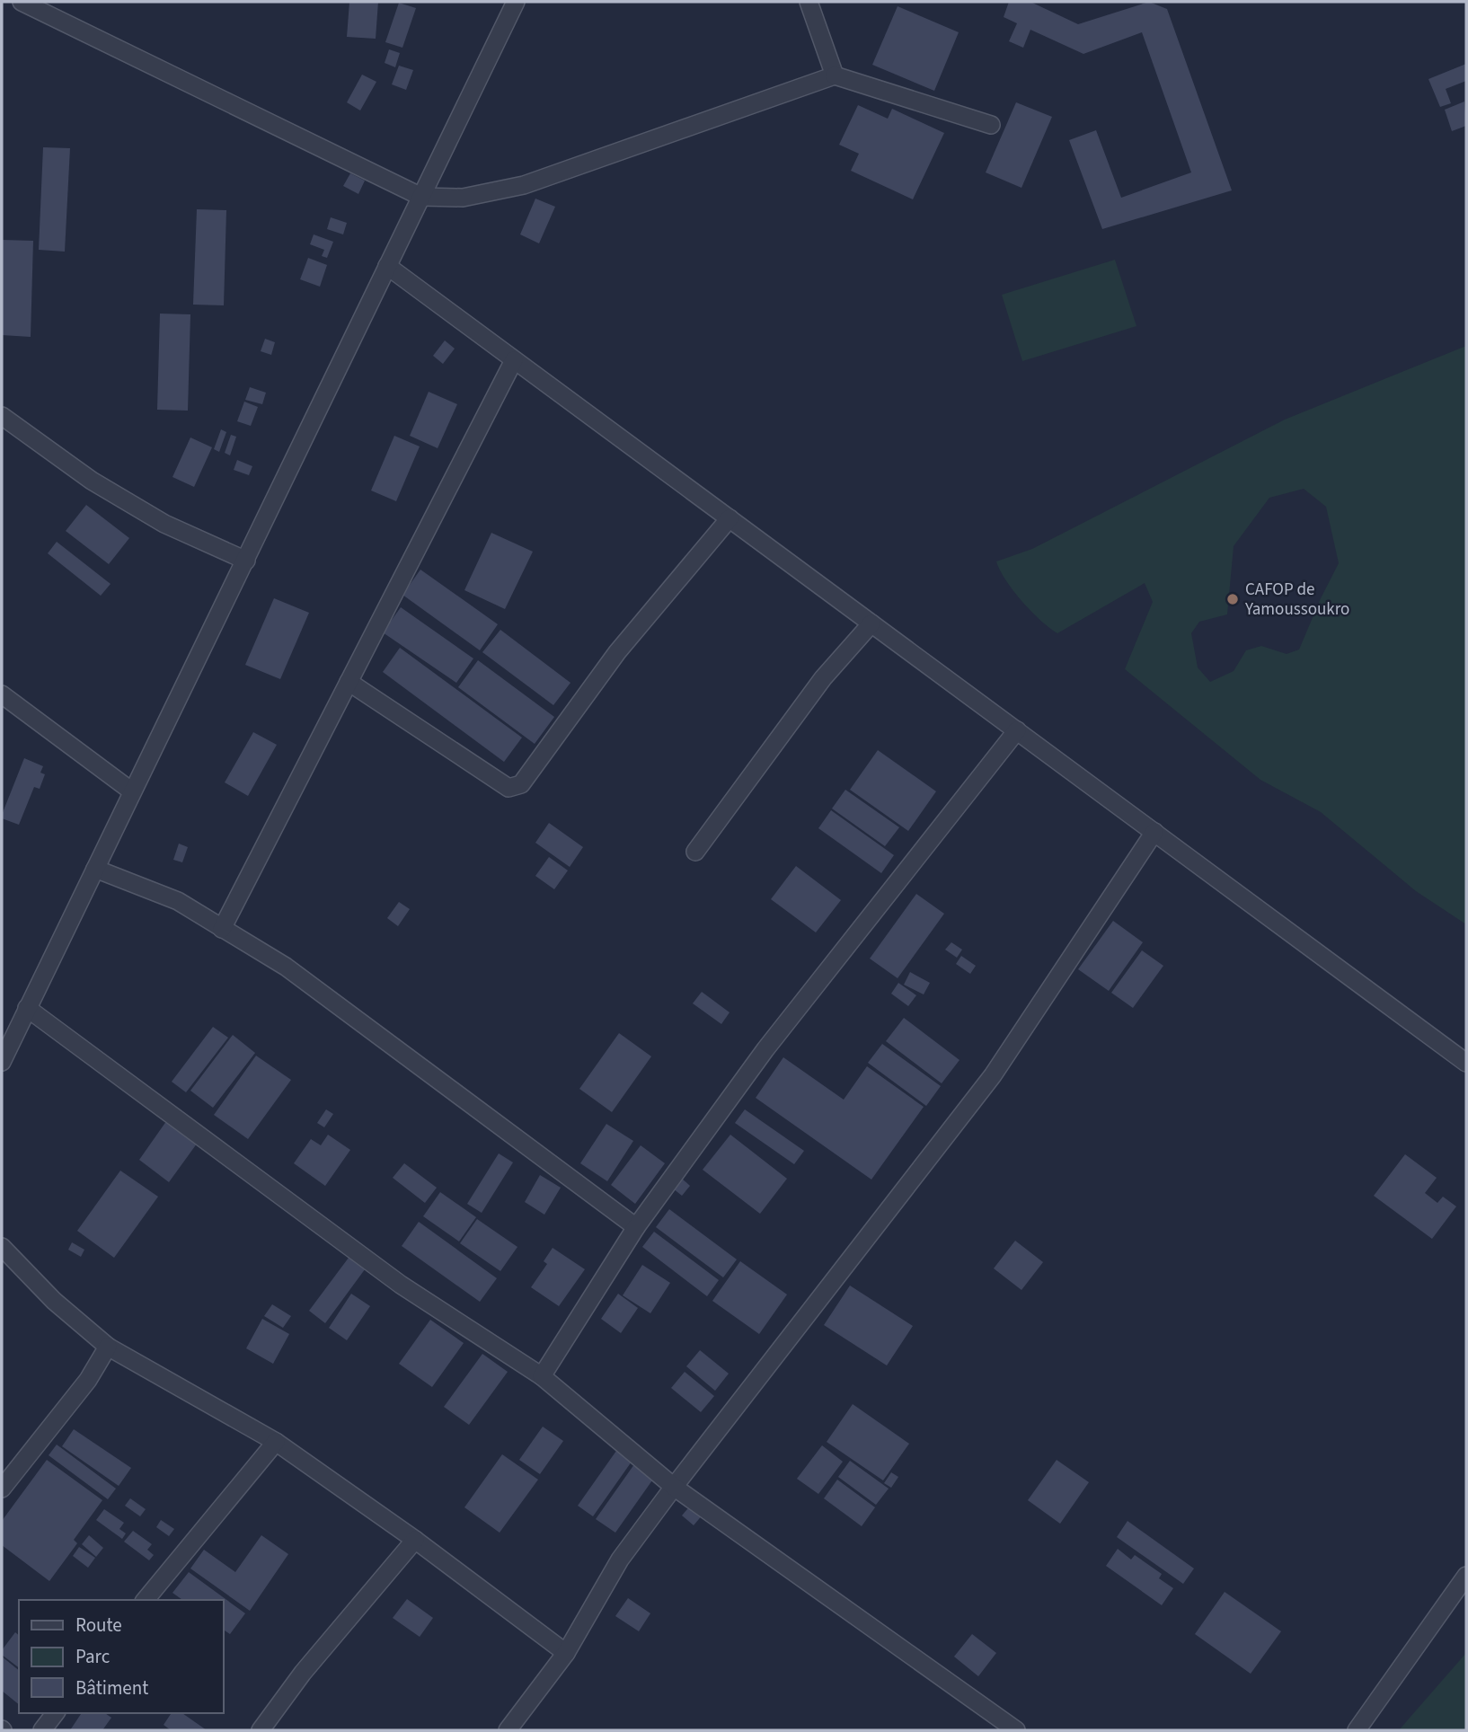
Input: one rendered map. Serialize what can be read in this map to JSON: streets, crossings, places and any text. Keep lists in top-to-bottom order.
{
  "places": ["CAFOP de Yamoussoukro"],
  "legend": ["Route", "Parc", "Bâtiment"]
}
